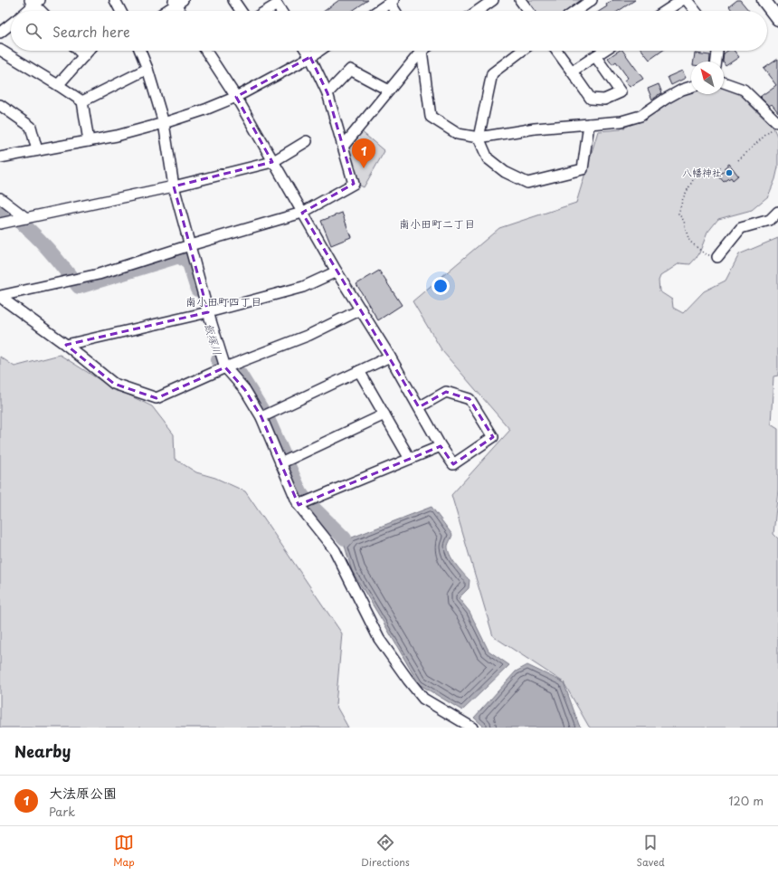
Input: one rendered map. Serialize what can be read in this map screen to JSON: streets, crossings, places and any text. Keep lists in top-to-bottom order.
{
  "districts": ["南小田町二丁目", "南小田町四丁目"],
  "water": ["飯塚川"],
  "places": ["八幡神社"],
  "north": "top left",
  "page": {
    "search": "Search here",
    "pins": "1",
    "heading": "Nearby",
    "list": [
      {
        "mark": "1",
        "name": "大法原公園",
        "note": "Park",
        "value": "120 m"
      }
    ],
    "nav": ["Map", "Directions", "Saved"]
  }
}
